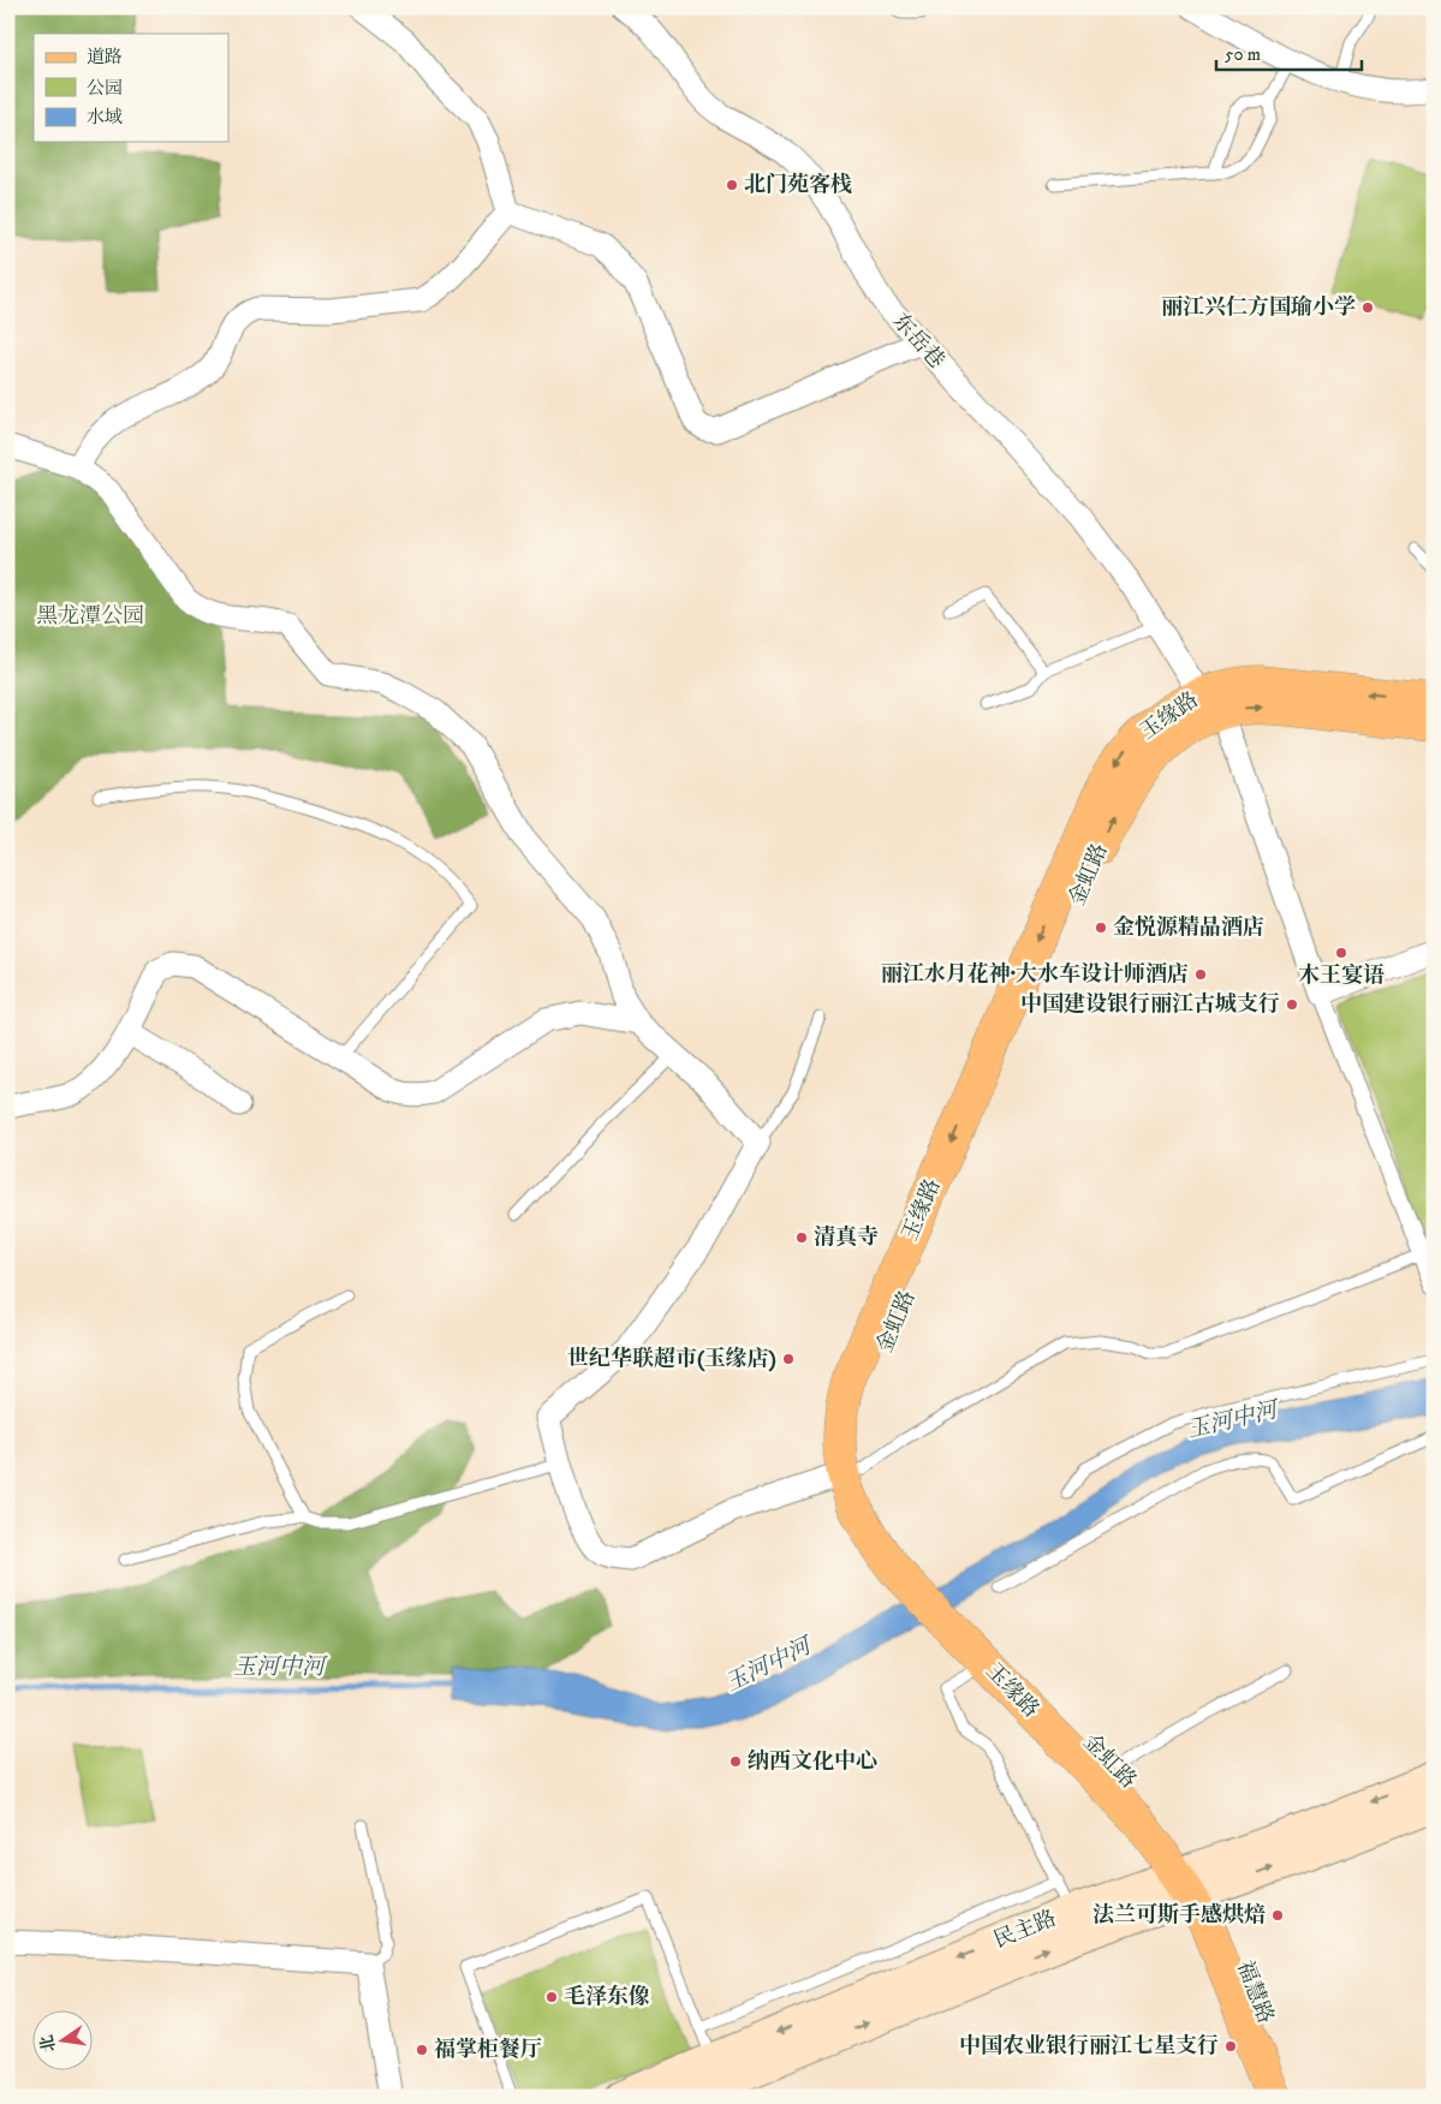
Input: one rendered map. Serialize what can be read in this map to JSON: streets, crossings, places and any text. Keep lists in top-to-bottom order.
{
  "streets": {
    "main road": [
      "玉缘路",
      "金虹路",
      "民主路",
      "福慧路"
    ],
    "street": ["东岳巷"]
  },
  "crossings": [
    ["东岳巷", "玉缘路"],
    ["东岳巷", "金虹路"],
    ["玉缘路", "金虹路"],
    ["玉缘路", "民主路"],
    ["玉缘路", "福慧路"],
    ["金虹路", "民主路"],
    ["金虹路", "福慧路"],
    ["民主路", "福慧路"]
  ],
  "one_way": ["玉缘路"],
  "water": ["玉河中河"],
  "parks": ["黑龙潭公园"],
  "places": [
    "北门苑客栈",
    "丽江兴仁方国瑜小学",
    "金悦源精品酒店",
    "木王宴语",
    "丽江水月花神·大水车设计师酒店",
    "中国建设银行丽江古城支行",
    "清真寺",
    "世纪华联超市(玉缘店)",
    "纳西文化中心",
    "法兰可斯手感烘焙",
    "毛泽东像",
    "中国农业银行丽江七星支行",
    "福掌柜餐厅"
  ],
  "legend": ["道路", "公园", "水域"],
  "scale_bar": "50 m",
  "north": "left"
}
